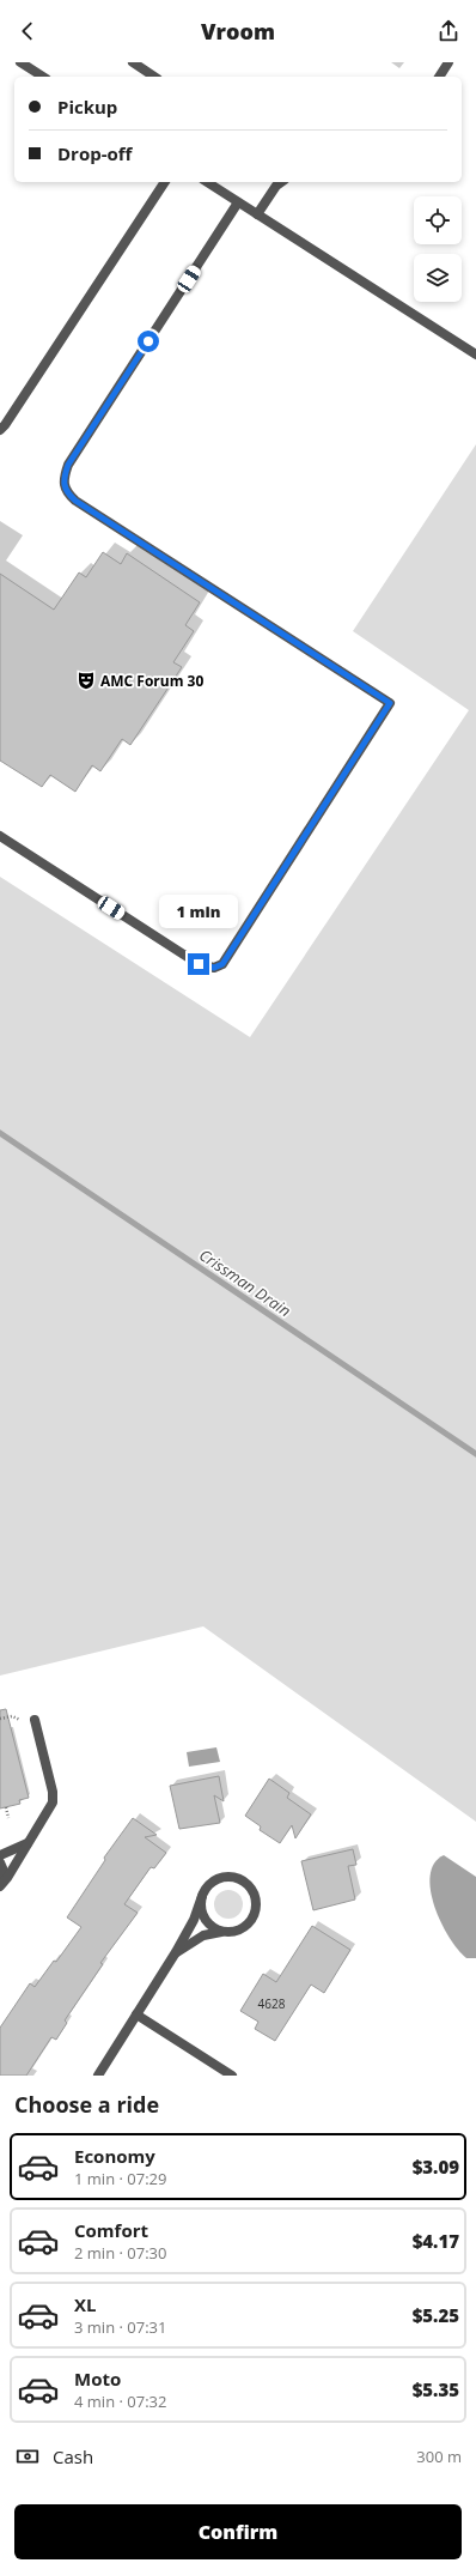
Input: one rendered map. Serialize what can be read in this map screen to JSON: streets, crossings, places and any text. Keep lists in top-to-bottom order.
{
  "water": ["Crissman Drain"],
  "places": {
    "theatre": ["AMC Forum 30"]
  },
  "house_numbers": ["4628"],
  "page": {
    "header": "Vroom",
    "banner": ["Pickup", "Drop-off"],
    "bubble": "1 min",
    "heading": "Choose a ride",
    "list": [
      {
        "name": "Economy",
        "note": "1 min · 07:29",
        "value": "$3.09"
      },
      {
        "name": "Comfort",
        "note": "2 min · 07:30",
        "value": "$4.17"
      },
      {
        "name": "XL",
        "note": "3 min · 07:31",
        "value": "$5.25"
      },
      {
        "name": "Moto",
        "note": "4 min · 07:32",
        "value": "$5.35"
      }
    ],
    "pay": ["Cash", "300 m"],
    "buttons": "Confirm"
  }
}
